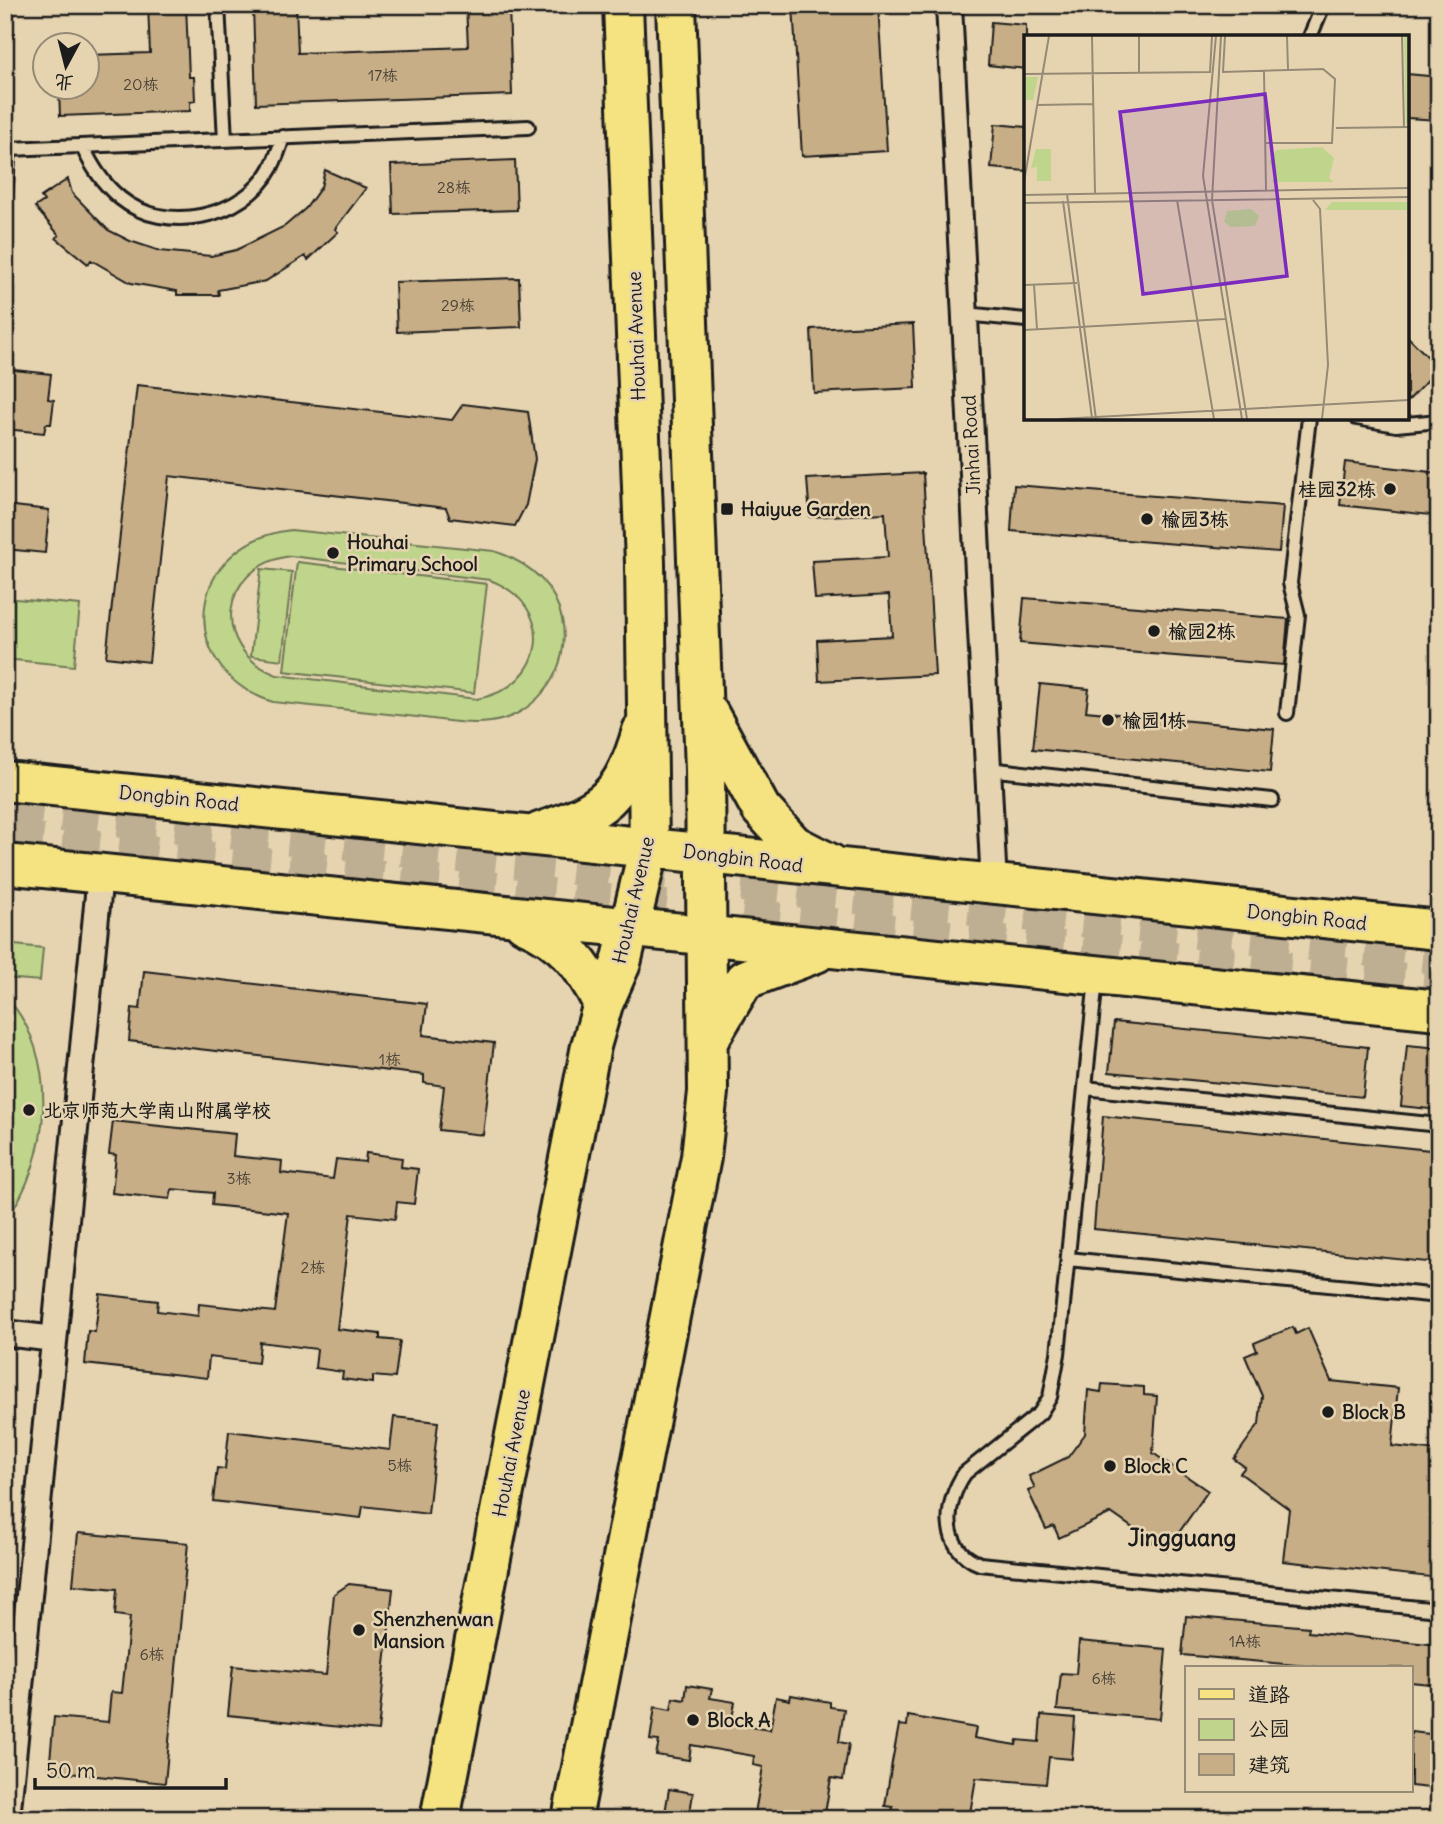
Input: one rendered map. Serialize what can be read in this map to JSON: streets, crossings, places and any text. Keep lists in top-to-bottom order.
{
  "streets": {
    "main road": ["Houhai Avenue", "Dongbin Road"],
    "street": ["Jinhai Road"]
  },
  "crossings": [
    ["Houhai Avenue", "Dongbin Road"],
    ["Jinhai Road", "Dongbin Road"]
  ],
  "districts": ["Jingguang"],
  "places": {
    "other": [
      "桂园32栋",
      "榆园3栋",
      "Houhai Primary School",
      "榆园2栋",
      "榆园1栋",
      "北京师范大学南山附属学校",
      "Block B",
      "Block C",
      "Shenzhenwan Mansion",
      "Block A"
    ],
    "transit": ["Haiyue Garden"]
  },
  "house_numbers": [
    "17栋",
    "20栋",
    "28栋",
    "29栋",
    "1栋",
    "3栋",
    "2栋",
    "5栋",
    "1A栋",
    "6栋",
    "6栋"
  ],
  "legend": ["道路", "公园", "建筑"],
  "scale_bar": "50 m",
  "north": "bottom"
}
